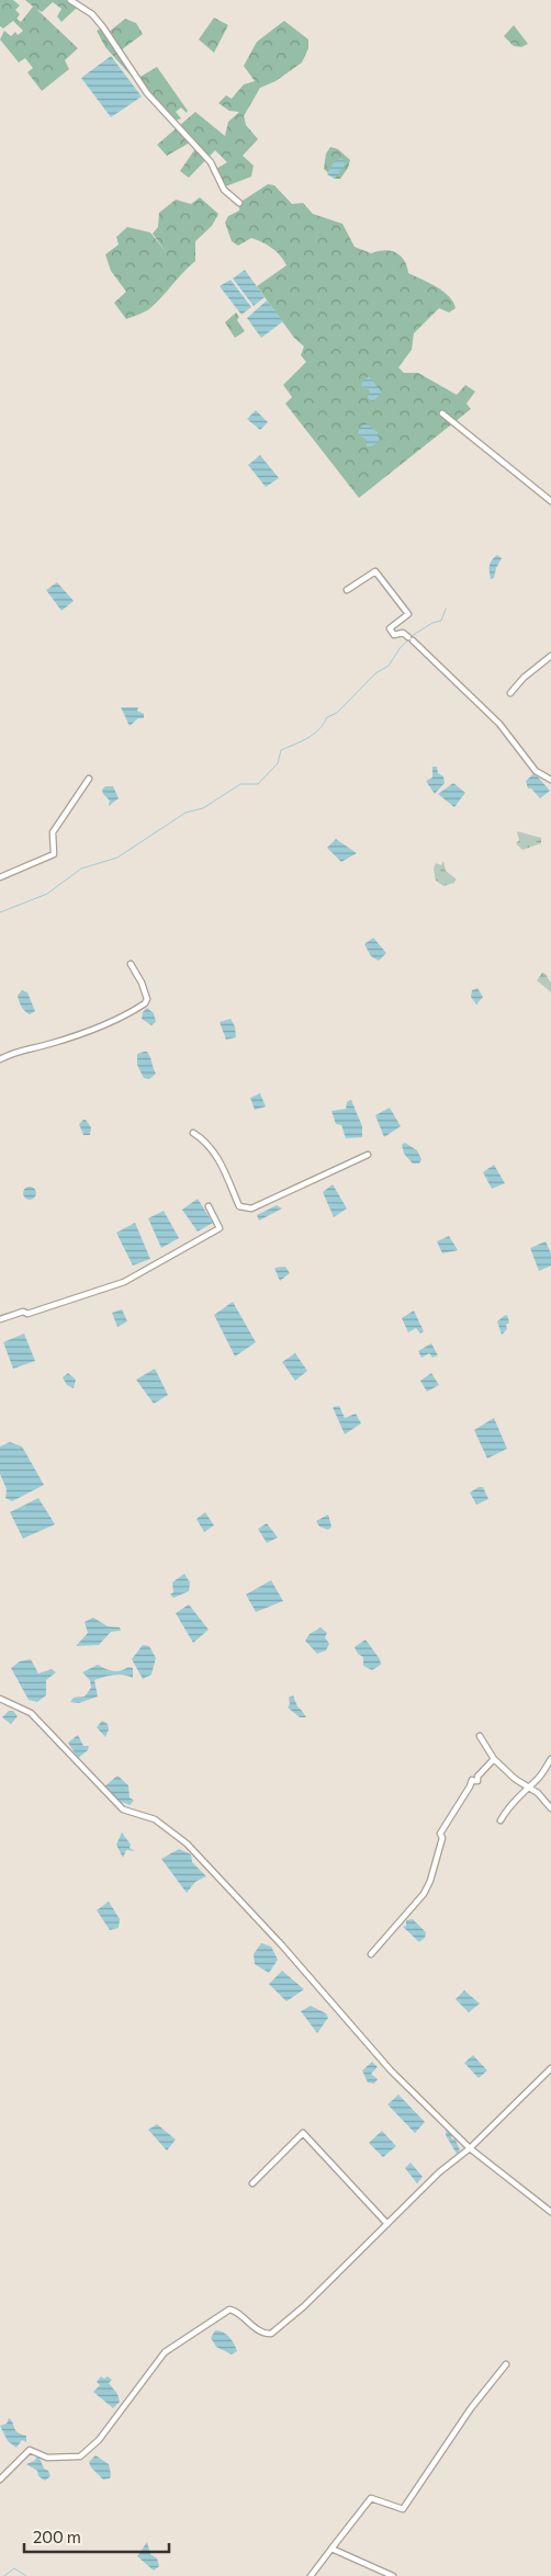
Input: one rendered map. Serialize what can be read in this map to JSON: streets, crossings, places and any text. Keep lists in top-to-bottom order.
{
  "scale_bar": "200 m"
}
